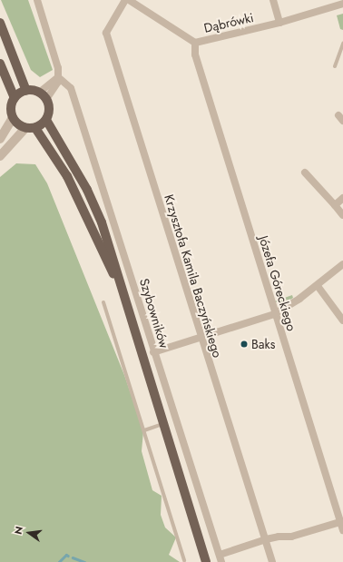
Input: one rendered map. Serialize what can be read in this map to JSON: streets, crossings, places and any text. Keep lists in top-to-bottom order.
{
  "streets": {
    "main road": ["Szybowników"],
    "street": ["Dąbrówki", "Krzysztofa Kamila Baczyńskiego", "Józefa Góreckiego"]
  },
  "crossings": [
    ["Dąbrówki", "Józefa Góreckiego"]
  ],
  "places": ["Baks"],
  "north": "left"
}
